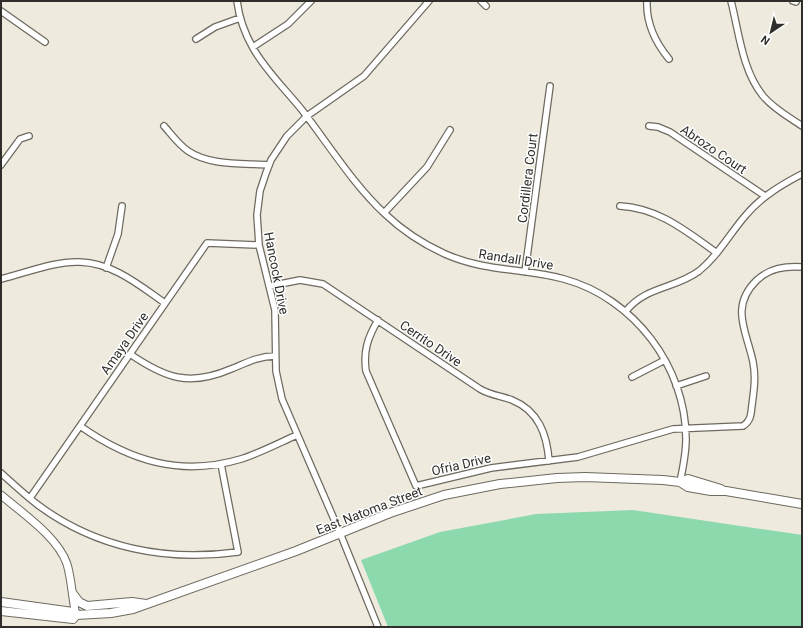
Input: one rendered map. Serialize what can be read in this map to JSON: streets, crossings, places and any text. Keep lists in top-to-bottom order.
{
  "streets": {
    "main road": ["East Natoma Street"],
    "street": [
      "Abrozo Court",
      "Cordillera Court",
      "Randall Drive",
      "Hancock Drive",
      "Amaya Drive",
      "Cerrito Drive",
      "Ofria Drive"
    ]
  },
  "crossings": [
    ["Cordillera Court", "Randall Drive"],
    ["Randall Drive", "Hancock Drive"],
    ["Randall Drive", "Ofria Drive"],
    ["Randall Drive", "East Natoma Street"],
    ["Hancock Drive", "Amaya Drive"],
    ["Hancock Drive", "Cerrito Drive"],
    ["Hancock Drive", "East Natoma Street"],
    ["Cerrito Drive", "Ofria Drive"]
  ],
  "north": "bottom left"
}
